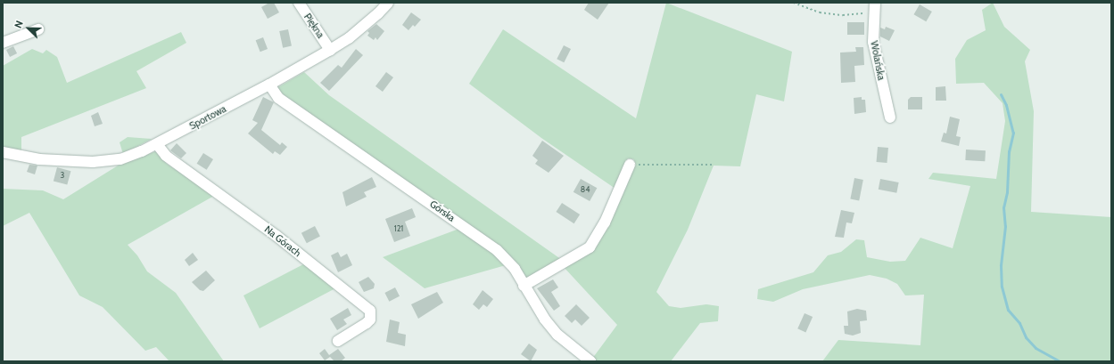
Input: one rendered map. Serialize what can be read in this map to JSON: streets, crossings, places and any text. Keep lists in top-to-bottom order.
{
  "streets": {
    "street": [
      "Piękna",
      "Wolańska",
      "Sportowa",
      "Górska",
      "Na Górach"
    ]
  },
  "crossings": [
    ["Piękna", "Sportowa"],
    ["Sportowa", "Górska"],
    ["Sportowa", "Na Górach"]
  ],
  "house_numbers": ["3", "84", "121"],
  "north": "top left"
}
